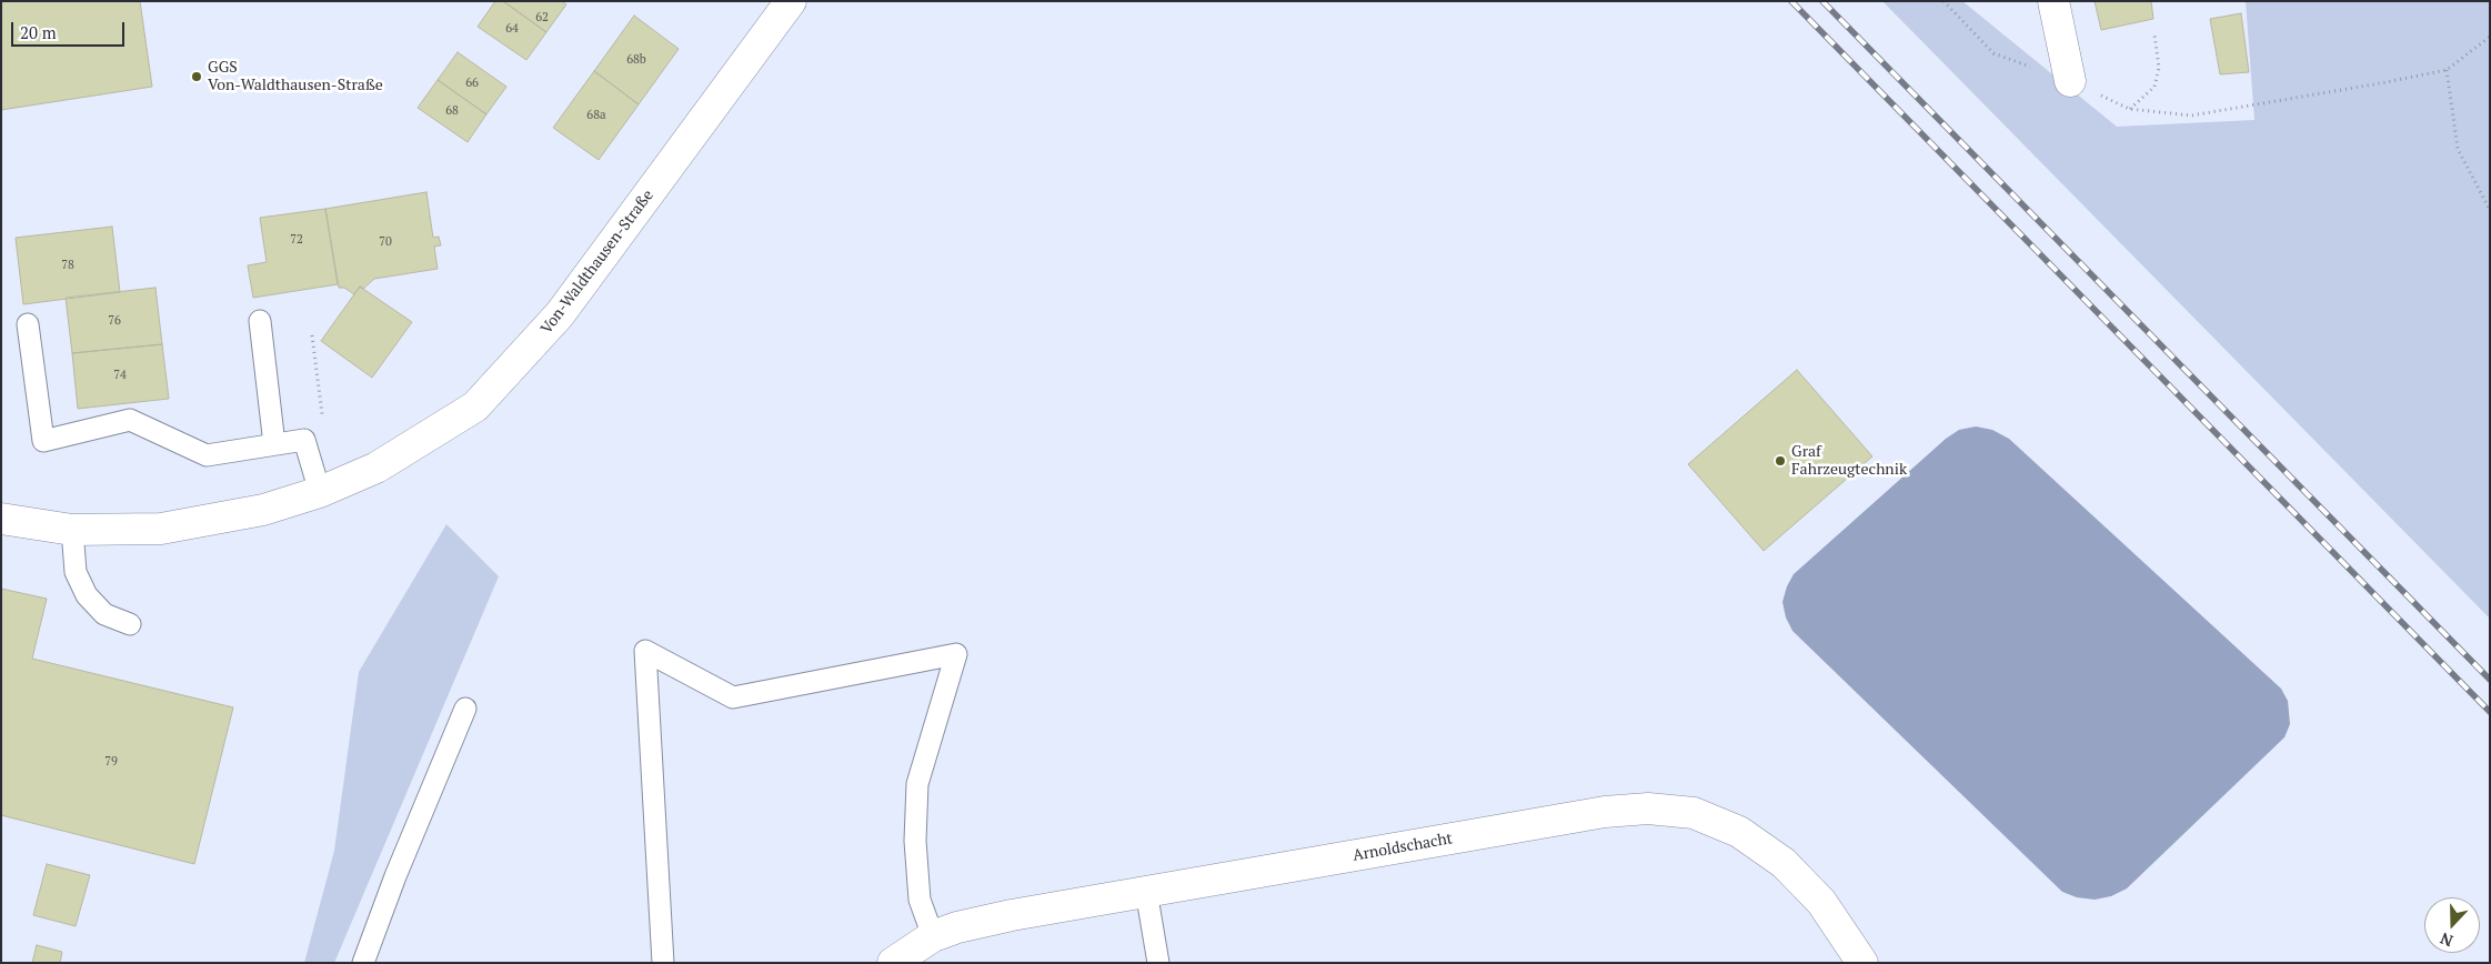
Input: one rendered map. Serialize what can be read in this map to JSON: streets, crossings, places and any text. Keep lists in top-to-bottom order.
{
  "streets": {
    "street": ["Von-Waldthausen-Straße", "Arnoldschacht"]
  },
  "places": ["GGS Von-Waldthausen-Straße", "Graf Fahrzeugtechnik"],
  "house_numbers": [
    "62",
    "64",
    "68b",
    "66",
    "68",
    "68a",
    "72",
    "70",
    "78",
    "76",
    "74",
    "79"
  ],
  "scale_bar": "20 m",
  "north": "bottom"
}
